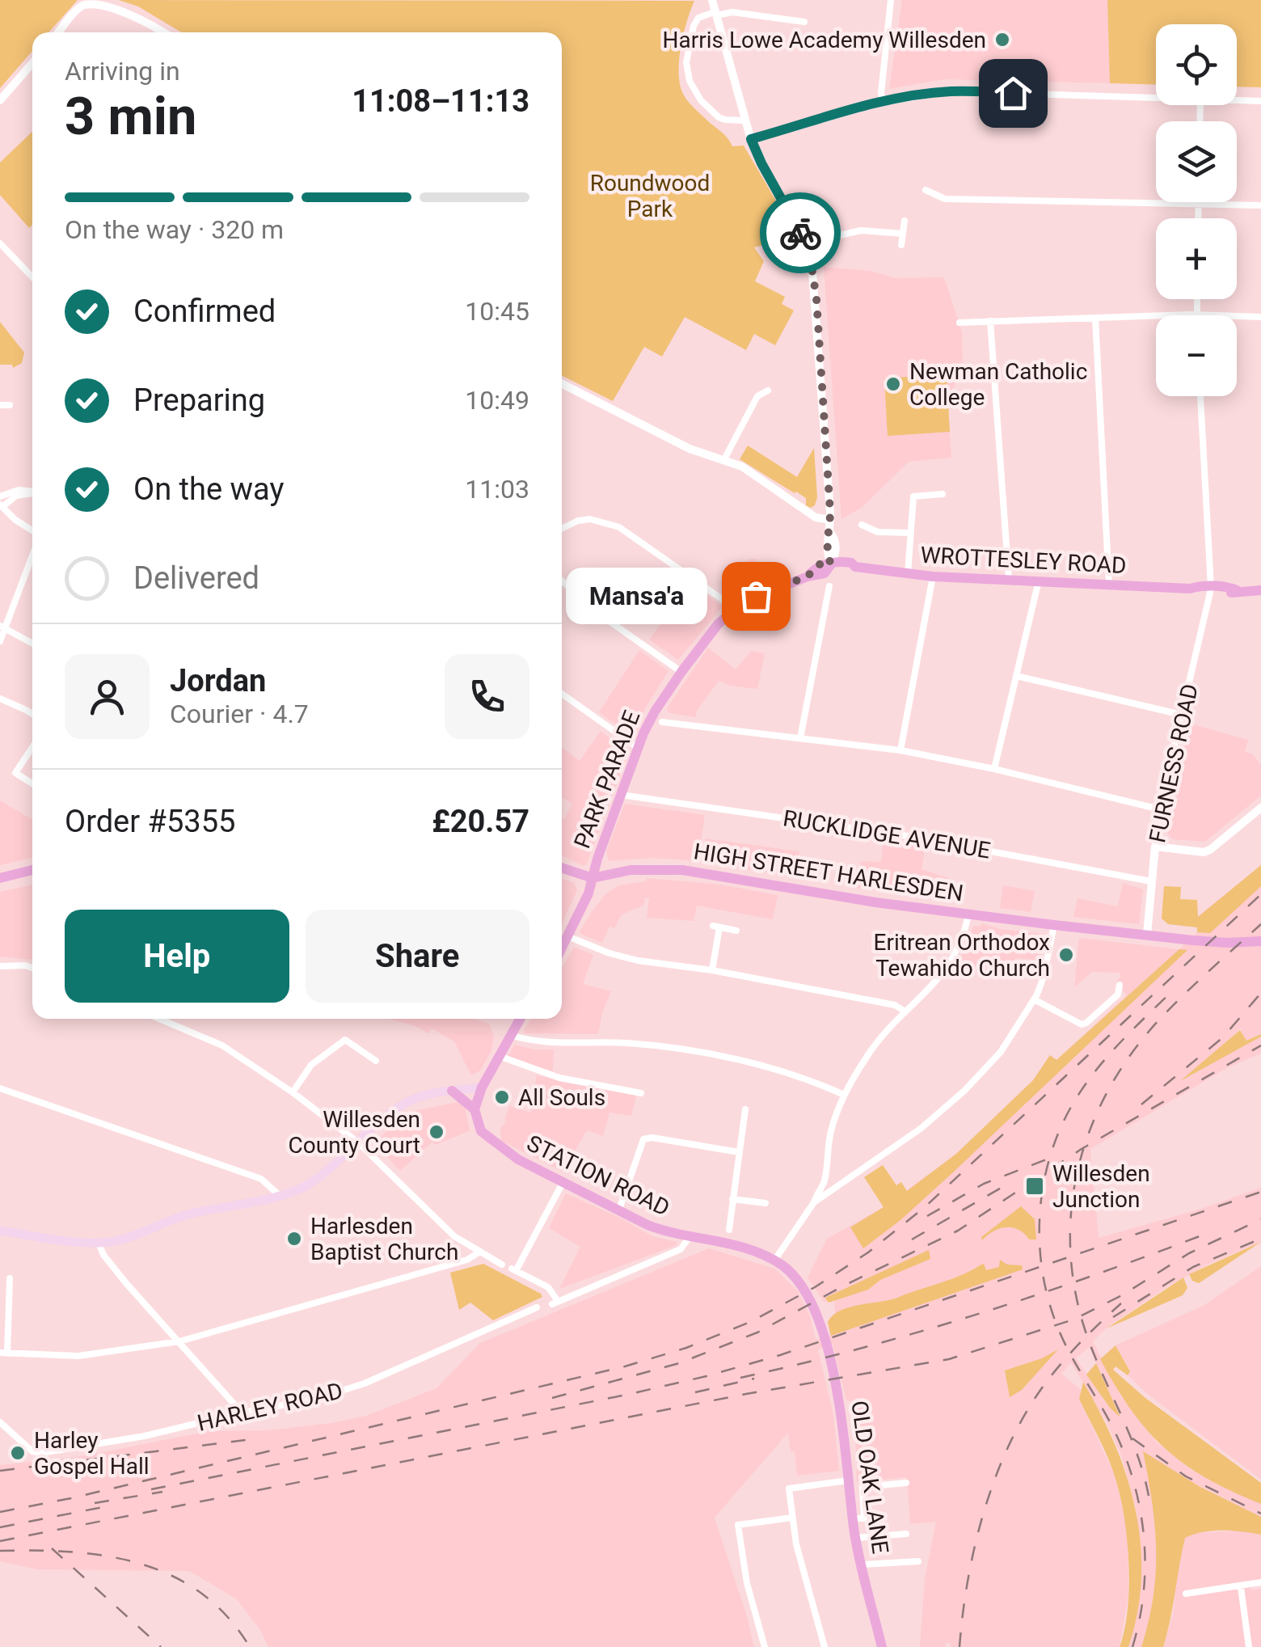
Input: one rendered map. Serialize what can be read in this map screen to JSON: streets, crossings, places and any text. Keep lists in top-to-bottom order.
{
  "streets": {
    "main road": [
      "WROTTESLEY ROAD",
      "PARK PARADE",
      "HIGH STREET HARLESDEN",
      "STATION ROAD",
      "OLD OAK LANE"
    ],
    "street": ["FURNESS ROAD", "RUCKLIDGE AVENUE", "HARLEY ROAD"]
  },
  "crossings": [
    ["WROTTESLEY ROAD", "FURNESS ROAD"],
    ["WROTTESLEY ROAD", "PARK PARADE"],
    ["FURNESS ROAD", "RUCKLIDGE AVENUE"],
    ["FURNESS ROAD", "HIGH STREET HARLESDEN"],
    ["PARK PARADE", "RUCKLIDGE AVENUE"],
    ["PARK PARADE", "HIGH STREET HARLESDEN"],
    ["STATION ROAD", "OLD OAK LANE"]
  ],
  "parks": ["Roundwood Park"],
  "places": {
    "other": [
      "Harris Lowe Academy Willesden",
      "Newman Catholic College",
      "Mansa'a",
      "Eritrean Orthodox Tewahido Church",
      "All Souls",
      "Willesden County Court",
      "Harlesden Baptist Church",
      "Harley Gospel Hall"
    ],
    "transit": ["Willesden Junction"]
  },
  "page": {
    "map_buttons": ["+", "−"],
    "heading": ["3 min", "Arriving in", "11:08–11:13"],
    "panel": [
      "Jordan",
      "Courier · 4.7",
      "Order #5355",
      "£20.57"
    ],
    "bar": "On the way · 320 m",
    "list": [
      ["Confirmed", "10:45"],
      ["Preparing", "10:49"],
      ["On the way", "11:03"],
      "Delivered"
    ],
    "bubble": "Mansa'a",
    "buttons": ["Help", "Share"]
  }
}
